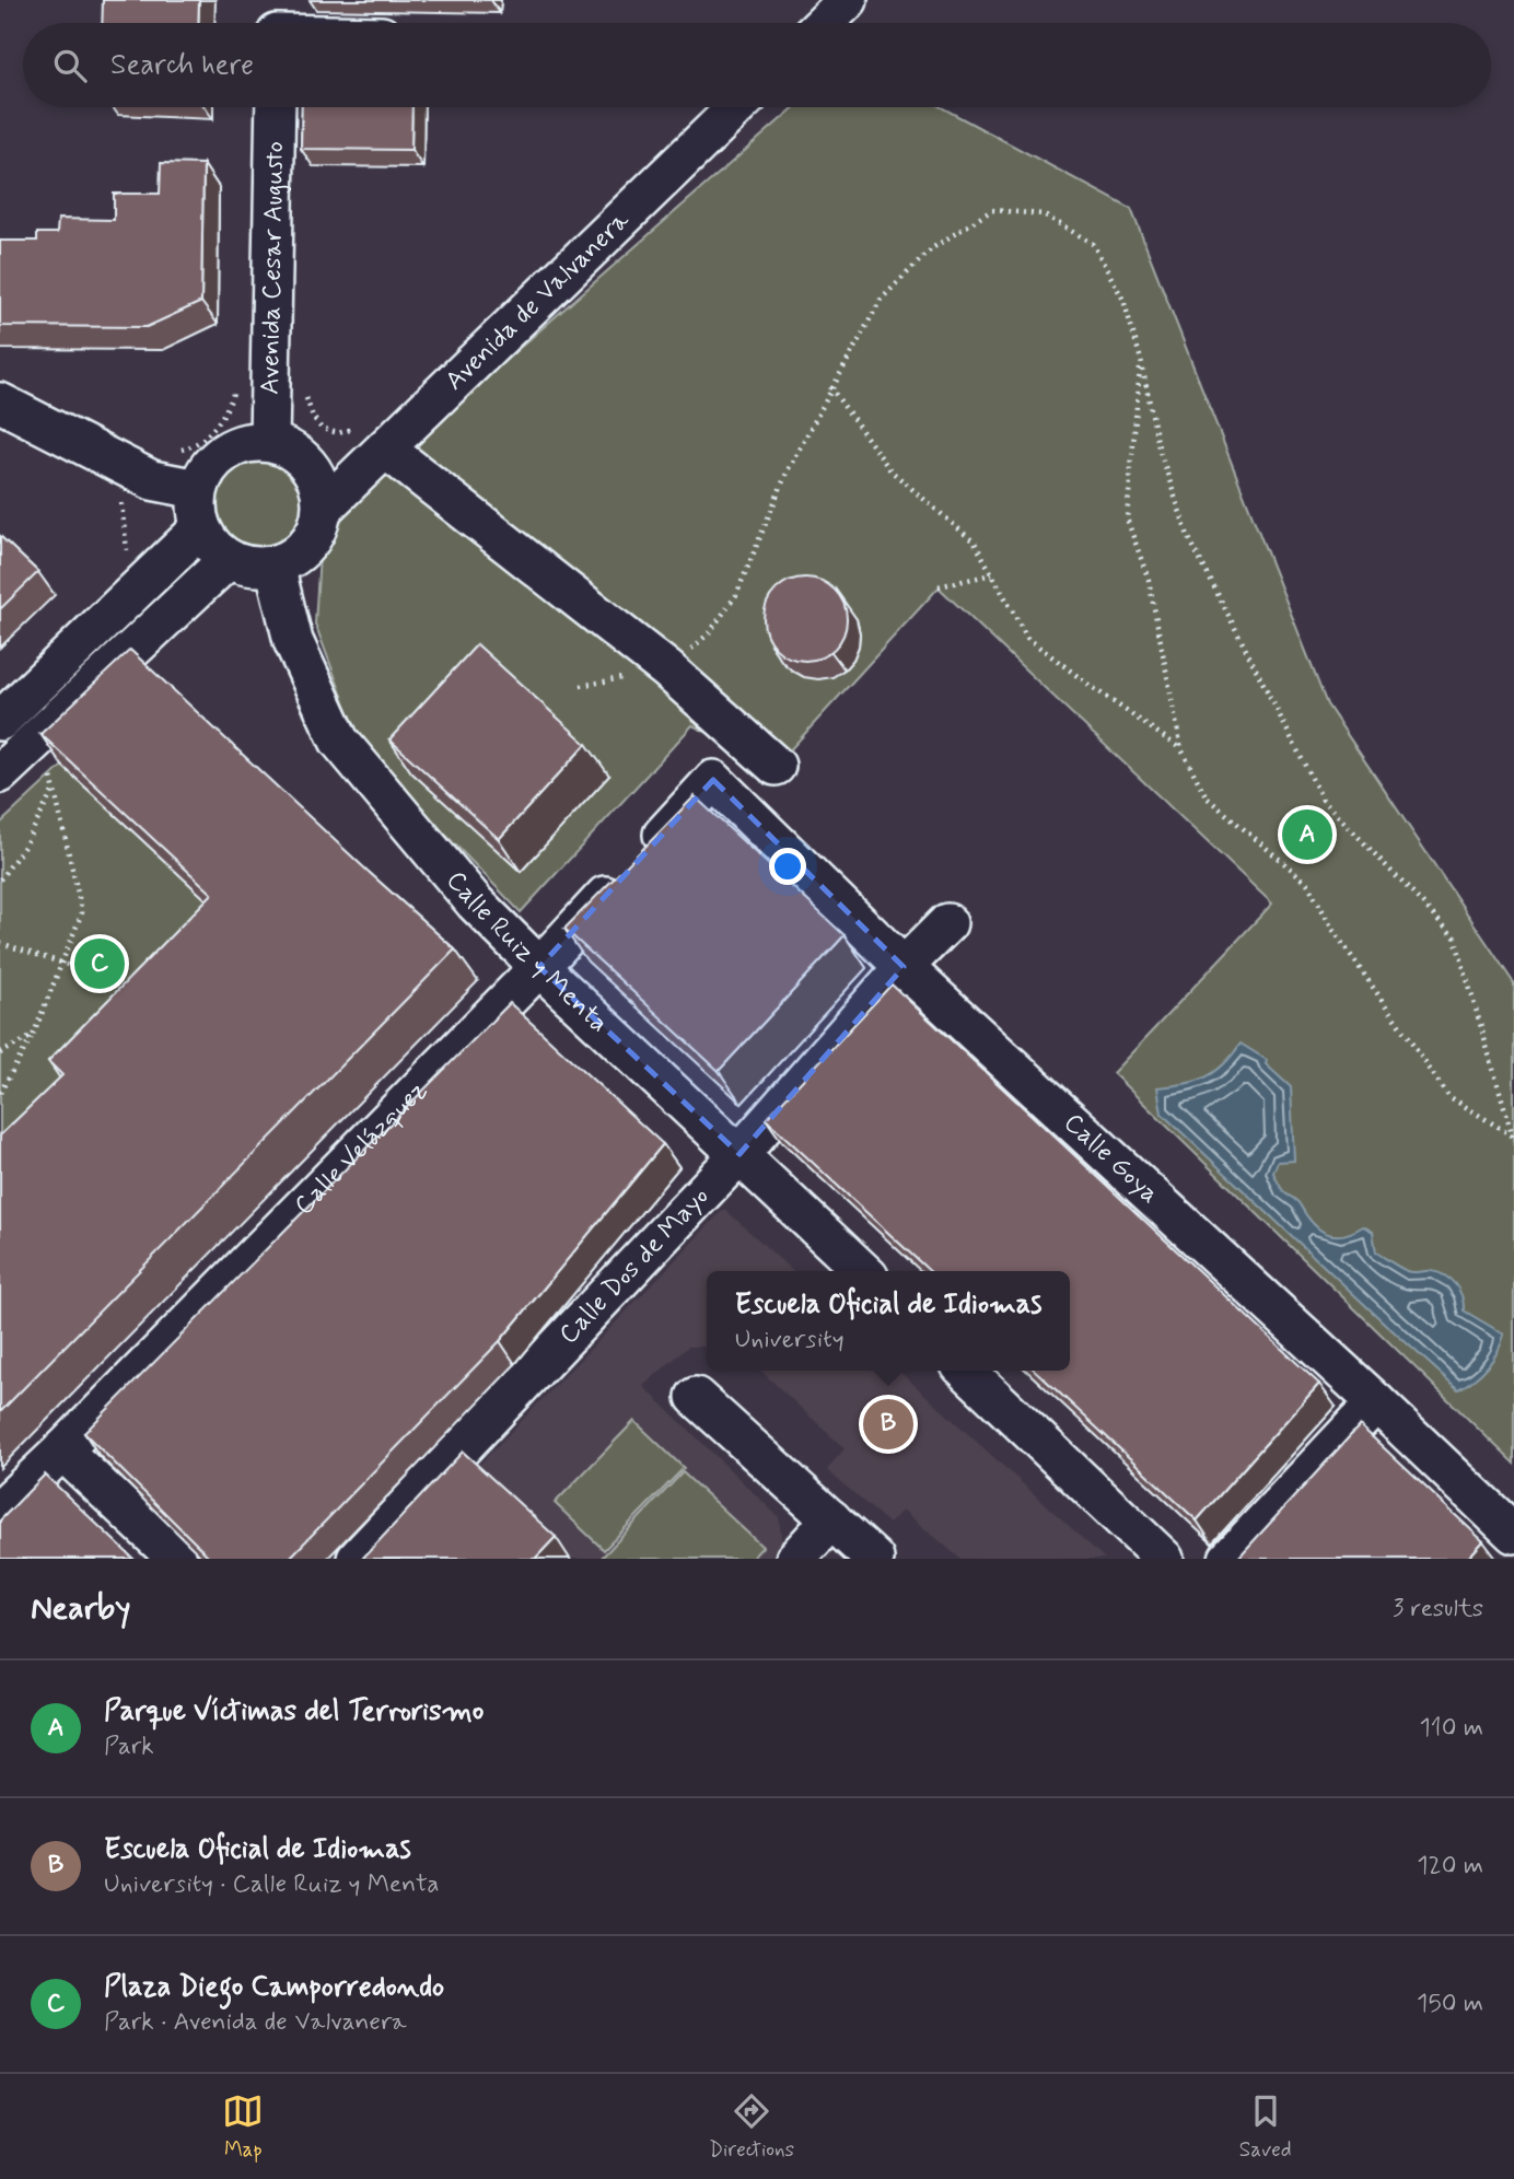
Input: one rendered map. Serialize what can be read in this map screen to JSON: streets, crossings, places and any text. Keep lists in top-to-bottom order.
{
  "streets": {
    "street": [
      "Avenida Cesar Augusto",
      "Avenida de Valvanera",
      "Calle Ruiz y Menta",
      "Calle Velázquez",
      "Calle Goya",
      "Calle Dos de Mayo"
    ]
  },
  "crossings": [
    ["Avenida Cesar Augusto", "Avenida de Valvanera"],
    ["Avenida Cesar Augusto", "Calle Ruiz y Menta"],
    ["Avenida de Valvanera", "Calle Ruiz y Menta"],
    ["Calle Ruiz y Menta", "Calle Velázquez"],
    ["Calle Ruiz y Menta", "Calle Dos de Mayo"],
    ["Calle Velázquez", "Calle Goya"],
    ["Calle Goya", "Calle Dos de Mayo"]
  ],
  "page": {
    "search": "Search here",
    "pins": ["A", "C", "B"],
    "popup": ["Escuela Oficial de Idiomas", "University"],
    "heading": ["Nearby", "3 results"],
    "list": [
      {
        "mark": "A",
        "name": "Parque Víctimas del Terrorismo",
        "note": "Park",
        "value": "110 m"
      },
      {
        "mark": "B",
        "name": "Escuela Oficial de Idiomas",
        "note": "University · Calle Ruiz y Menta",
        "value": "120 m"
      },
      {
        "mark": "C",
        "name": "Plaza Diego Camporredondo",
        "note": "Park · Avenida de Valvanera",
        "value": "150 m"
      }
    ],
    "nav": ["Map", "Directions", "Saved"]
  }
}
